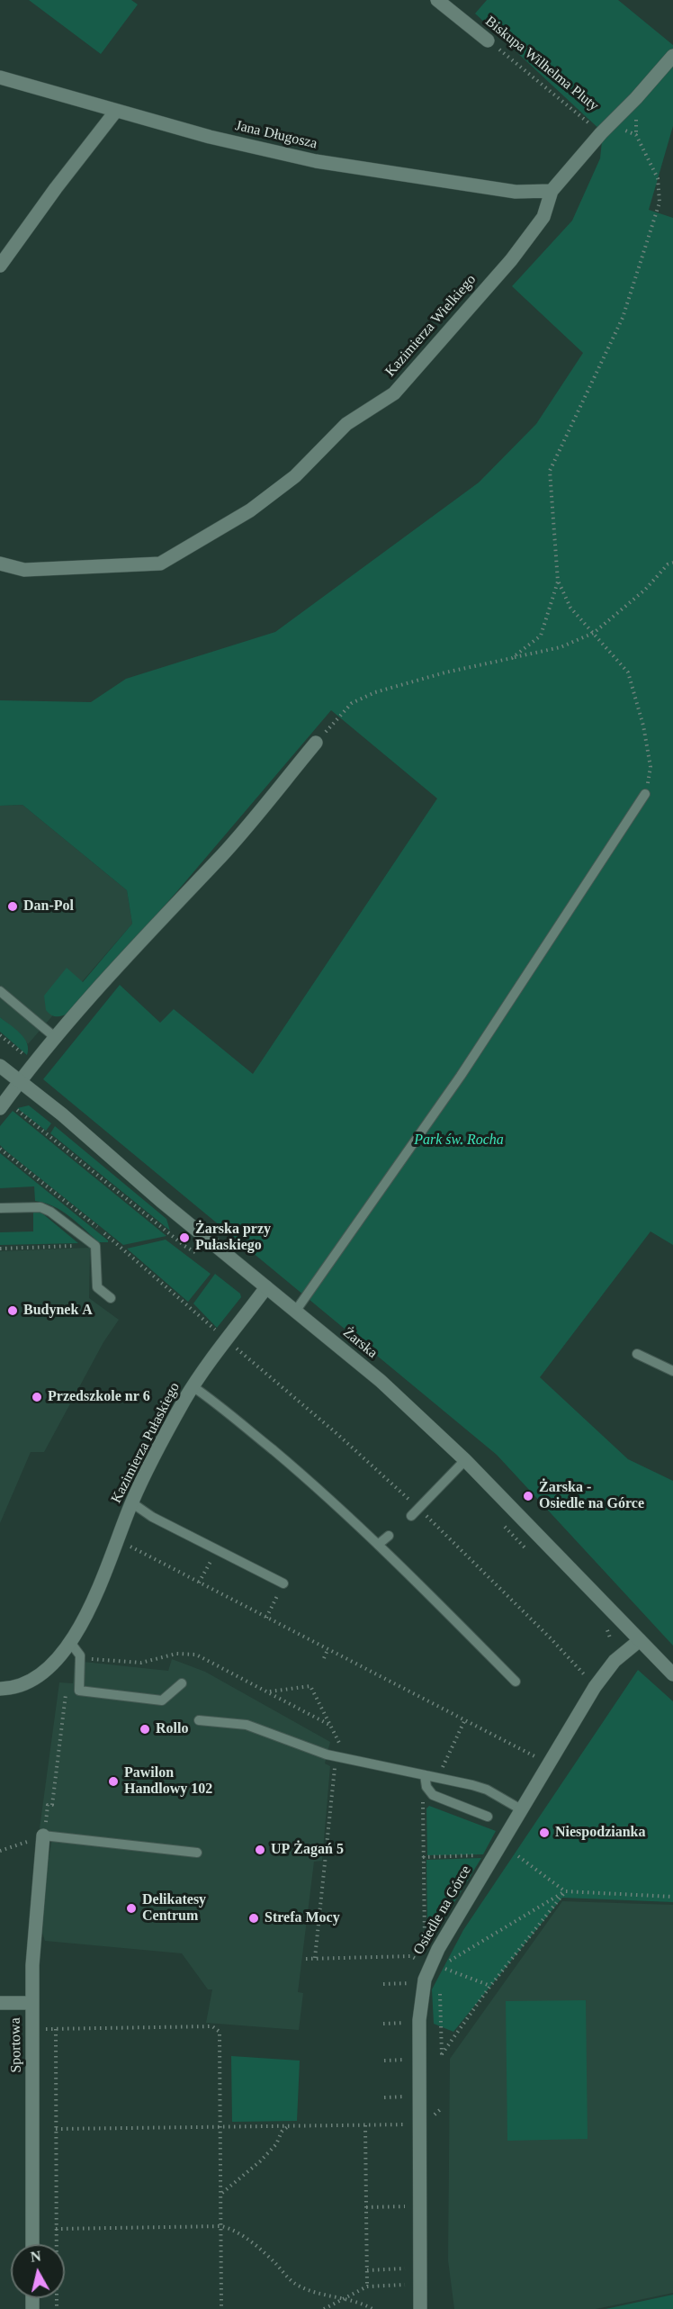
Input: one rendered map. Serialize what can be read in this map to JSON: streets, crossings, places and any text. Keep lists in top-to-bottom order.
{
  "streets": {
    "street": [
      "Biskupa Wilhelma Pluty",
      "Jana Długosza",
      "Kazimierza Wielkiego",
      "Żarska",
      "Kazimierza Pułaskiego",
      "Osiedle na Górce",
      "Sportowa"
    ]
  },
  "crossings": [
    ["Biskupa Wilhelma Pluty", "Kazimierza Wielkiego"],
    ["Jana Długosza", "Kazimierza Wielkiego"],
    ["Żarska", "Kazimierza Pułaskiego"],
    ["Żarska", "Osiedle na Górce"]
  ],
  "parks": ["Park św. Rocha"],
  "places": [
    "Dan-Pol",
    "Żarska przy Pułaskiego",
    "Budynek A",
    "Przedszkole nr 6",
    "Żarska - Osiedle na Górce",
    "Rollo",
    "Pawilon Handlowy 102",
    "Niespodzianka",
    "UP Żagań 5",
    "Delikatesy Centrum",
    "Strefa Mocy"
  ],
  "north": "top"
}
